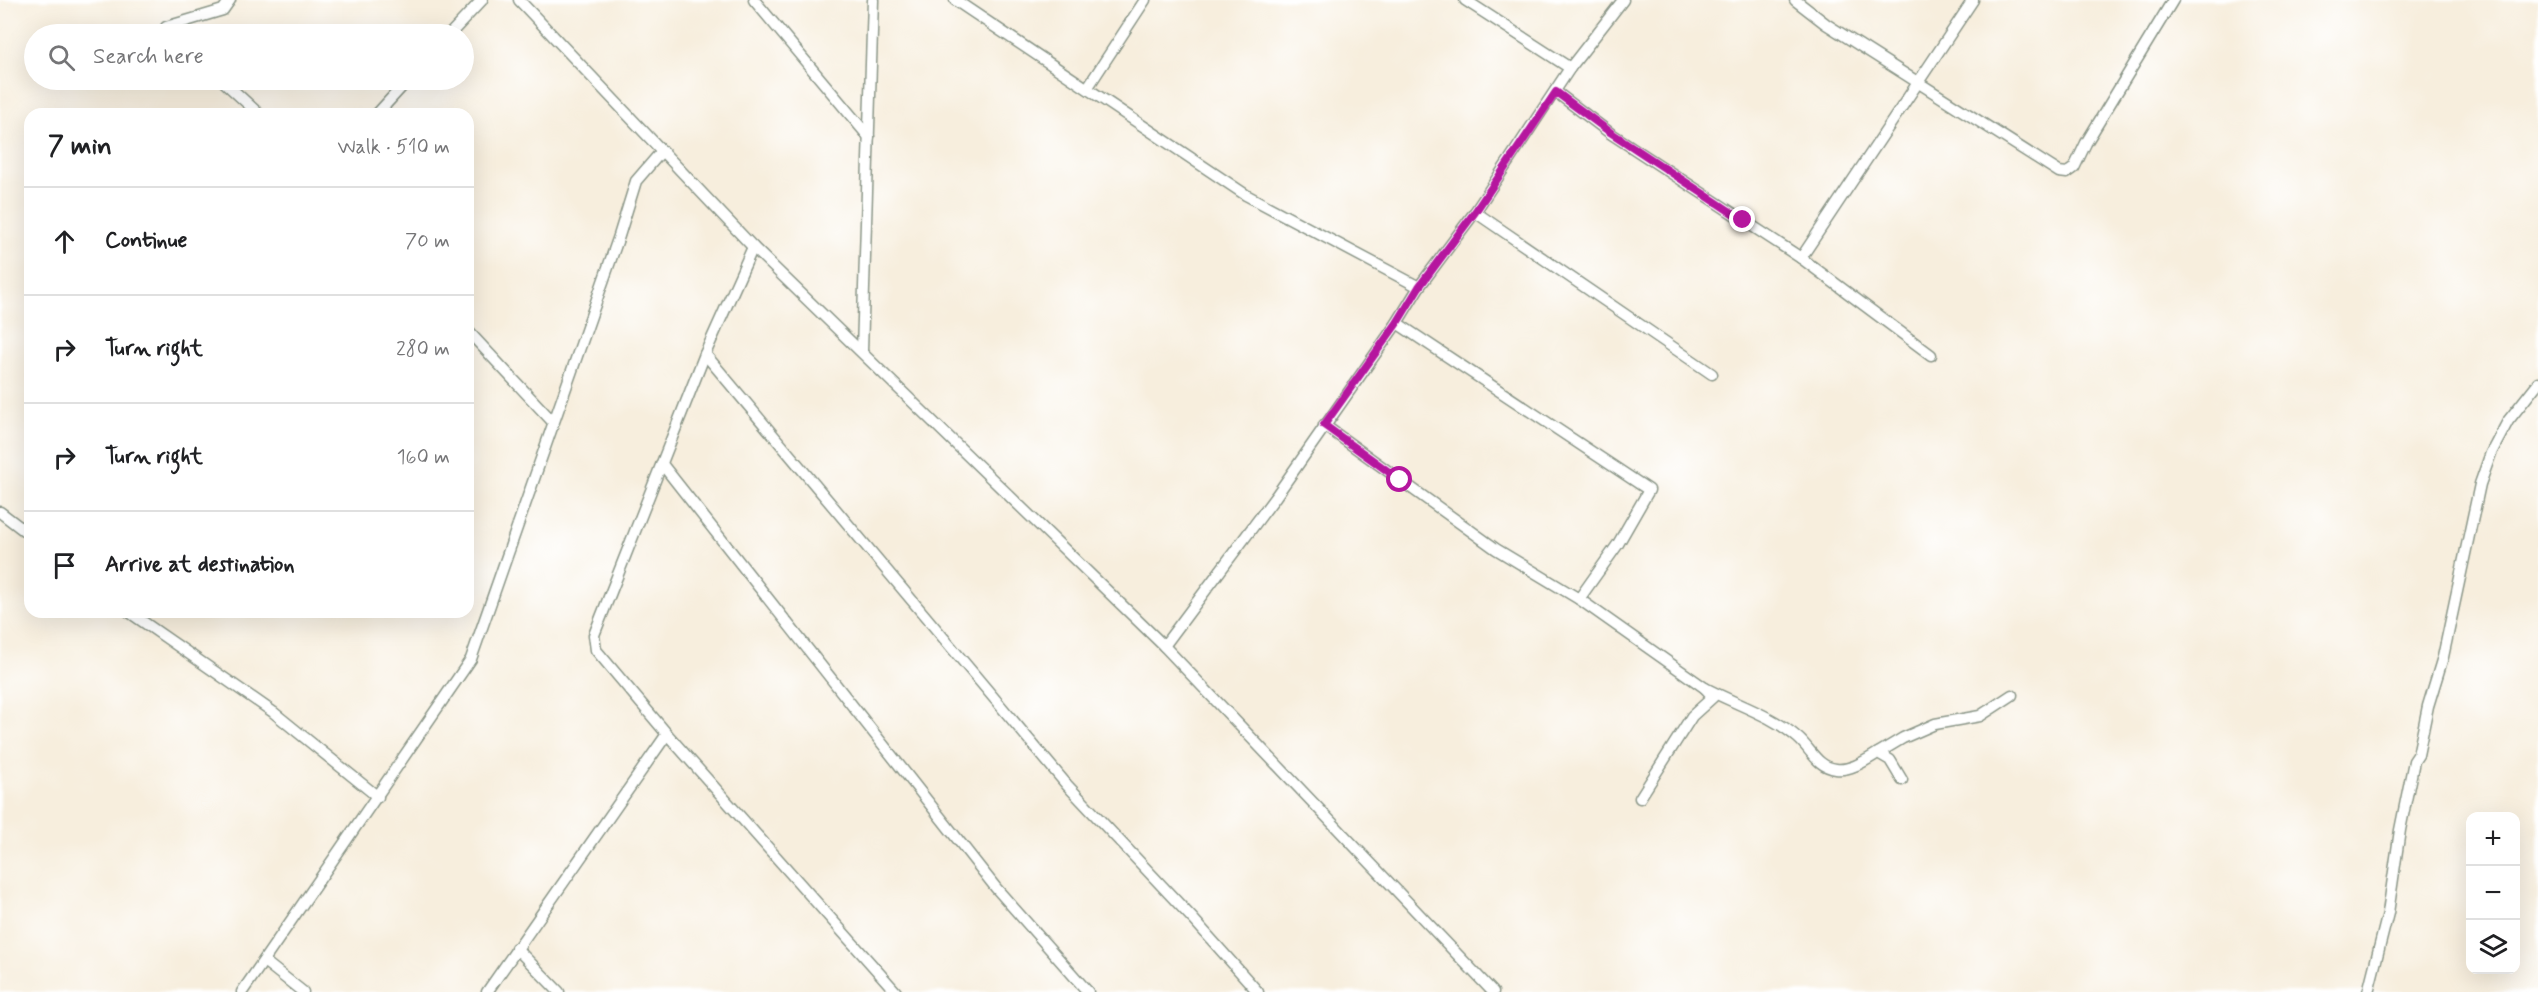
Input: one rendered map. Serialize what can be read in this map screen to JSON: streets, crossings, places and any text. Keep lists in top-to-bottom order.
{
  "page": {
    "search": "Search here",
    "heading": ["7 min", "Walk · 510 m"],
    "list": [
      ["Continue", "70 m"],
      ["Turn right", "280 m"],
      ["Turn right", "160 m"],
      "Arrive at destination"
    ],
    "map_buttons": ["+", "−"]
  }
}
